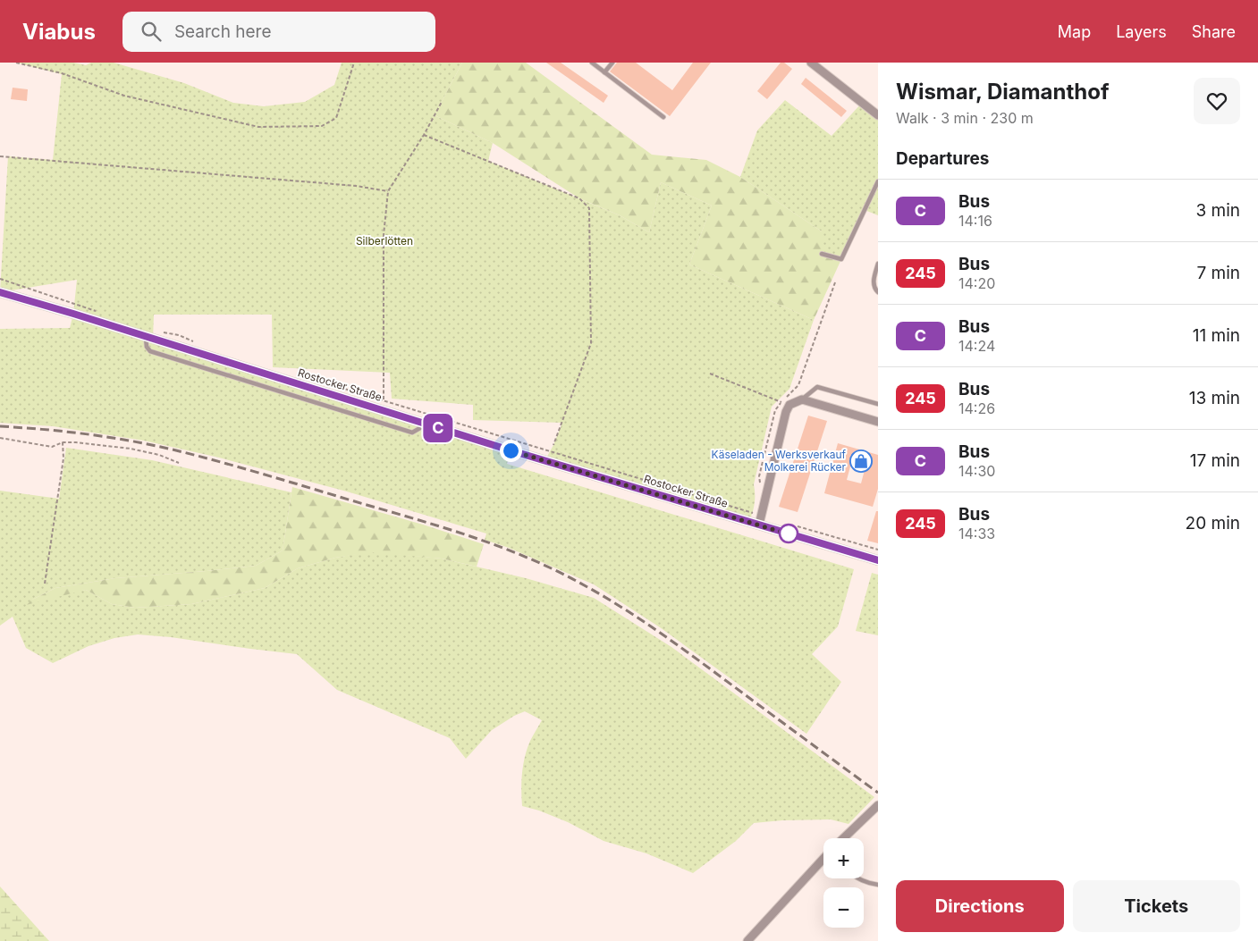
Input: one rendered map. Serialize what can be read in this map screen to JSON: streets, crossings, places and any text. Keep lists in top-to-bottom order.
{
  "streets": {
    "street": ["Rostocker Straße"]
  },
  "parks": ["Silberlötten"],
  "places": {
    "shop": ["Käseladen - Werksverkauf Molkerei Rücker"]
  },
  "lines": ["bus line C"],
  "page": {
    "header": "Viabus",
    "search": "Search here",
    "nav": ["Map", "Layers", "Share"],
    "on_map": "C",
    "heading": [
      ["Wismar, Diamanthof", "Walk · 3 min · 230 m"],
      "Departures"
    ],
    "list": [
      {
        "mark": "C",
        "name": "Bus",
        "note": "14:16",
        "value": "3 min"
      },
      {
        "mark": "245",
        "name": "Bus",
        "note": "14:20",
        "value": "7 min"
      },
      {
        "mark": "C",
        "name": "Bus",
        "note": "14:24",
        "value": "11 min"
      },
      {
        "mark": "245",
        "name": "Bus",
        "note": "14:26",
        "value": "13 min"
      },
      {
        "mark": "C",
        "name": "Bus",
        "note": "14:30",
        "value": "17 min"
      },
      {
        "mark": "245",
        "name": "Bus",
        "note": "14:33",
        "value": "20 min"
      }
    ],
    "map_buttons": ["+", "−"],
    "buttons": ["Directions", "Tickets"]
  }
}
